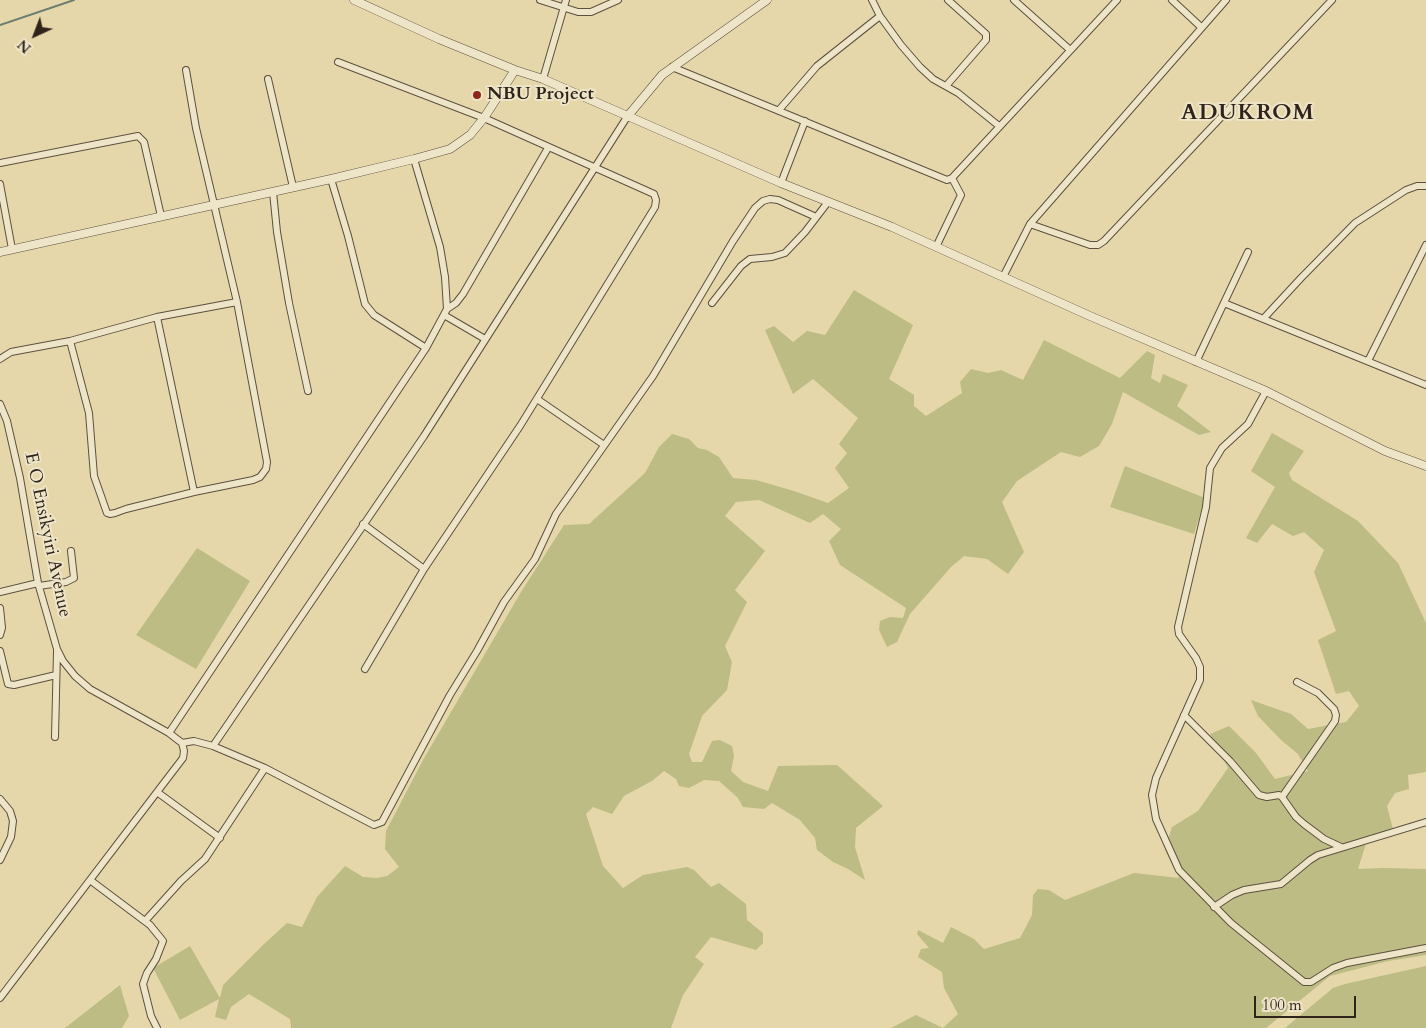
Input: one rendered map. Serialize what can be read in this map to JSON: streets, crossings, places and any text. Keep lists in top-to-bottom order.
{
  "streets": {
    "street": ["E O Ensikyiri Avenue"]
  },
  "districts": ["ADUKROM"],
  "places": ["NBU Project"],
  "scale_bar": "100 m",
  "north": "bottom left"
}
